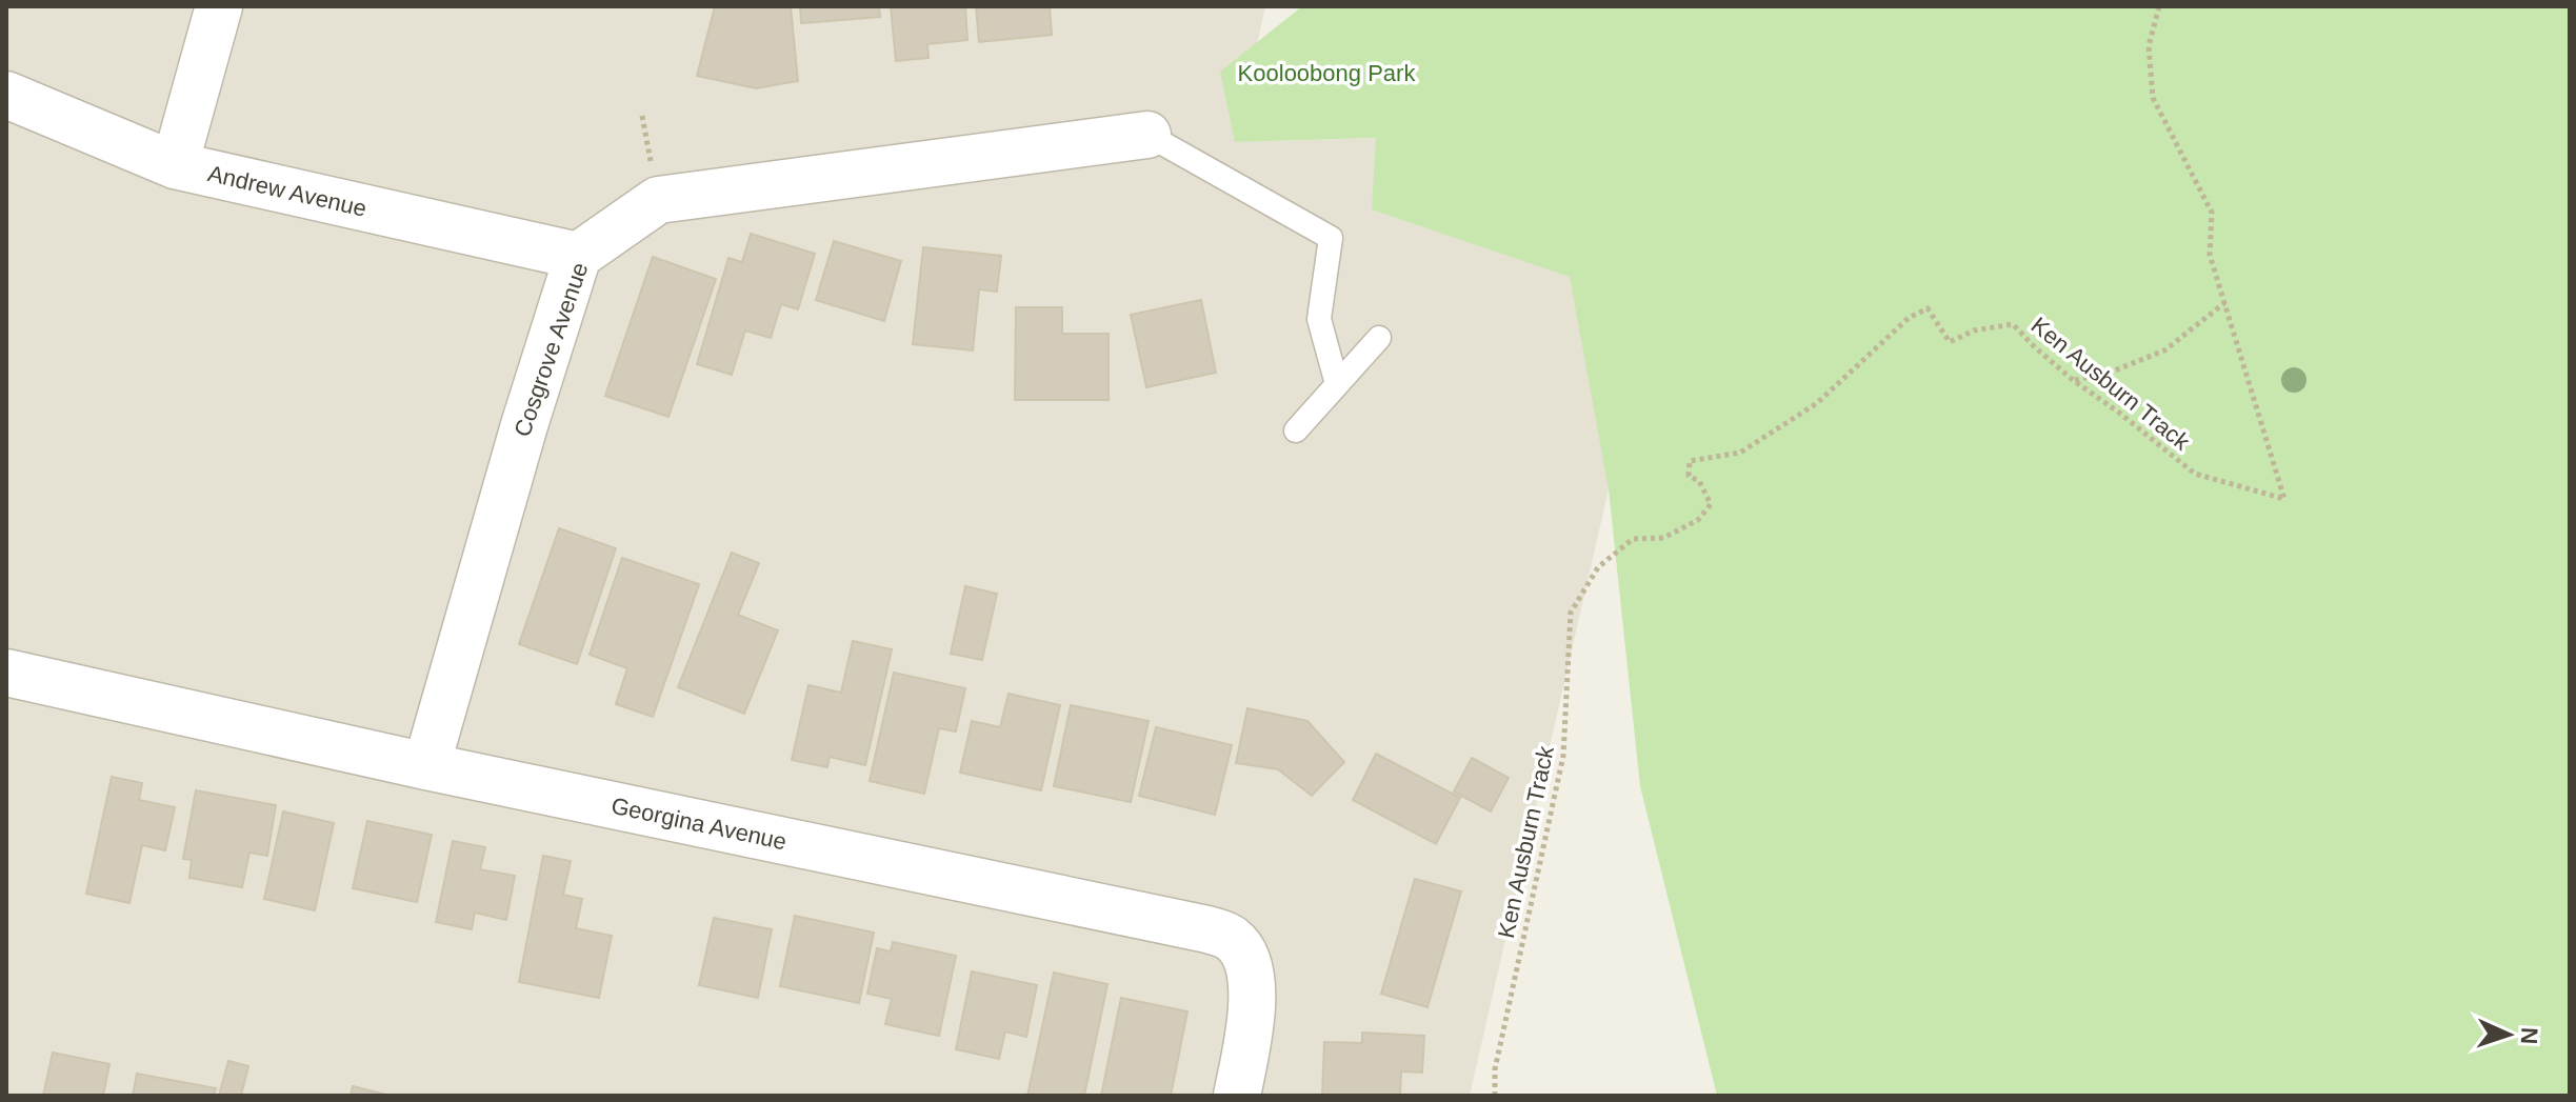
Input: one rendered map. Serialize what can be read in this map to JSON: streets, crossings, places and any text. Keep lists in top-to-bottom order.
{
  "streets": {
    "street": ["Andrew Avenue", "Cosgrove Avenue", "Georgina Avenue"],
    "path": ["Ken Ausburn Track"]
  },
  "crossings": [
    ["Andrew Avenue", "Cosgrove Avenue"],
    ["Cosgrove Avenue", "Georgina Avenue"]
  ],
  "parks": ["Kooloobong Park"],
  "north": "right"
}
